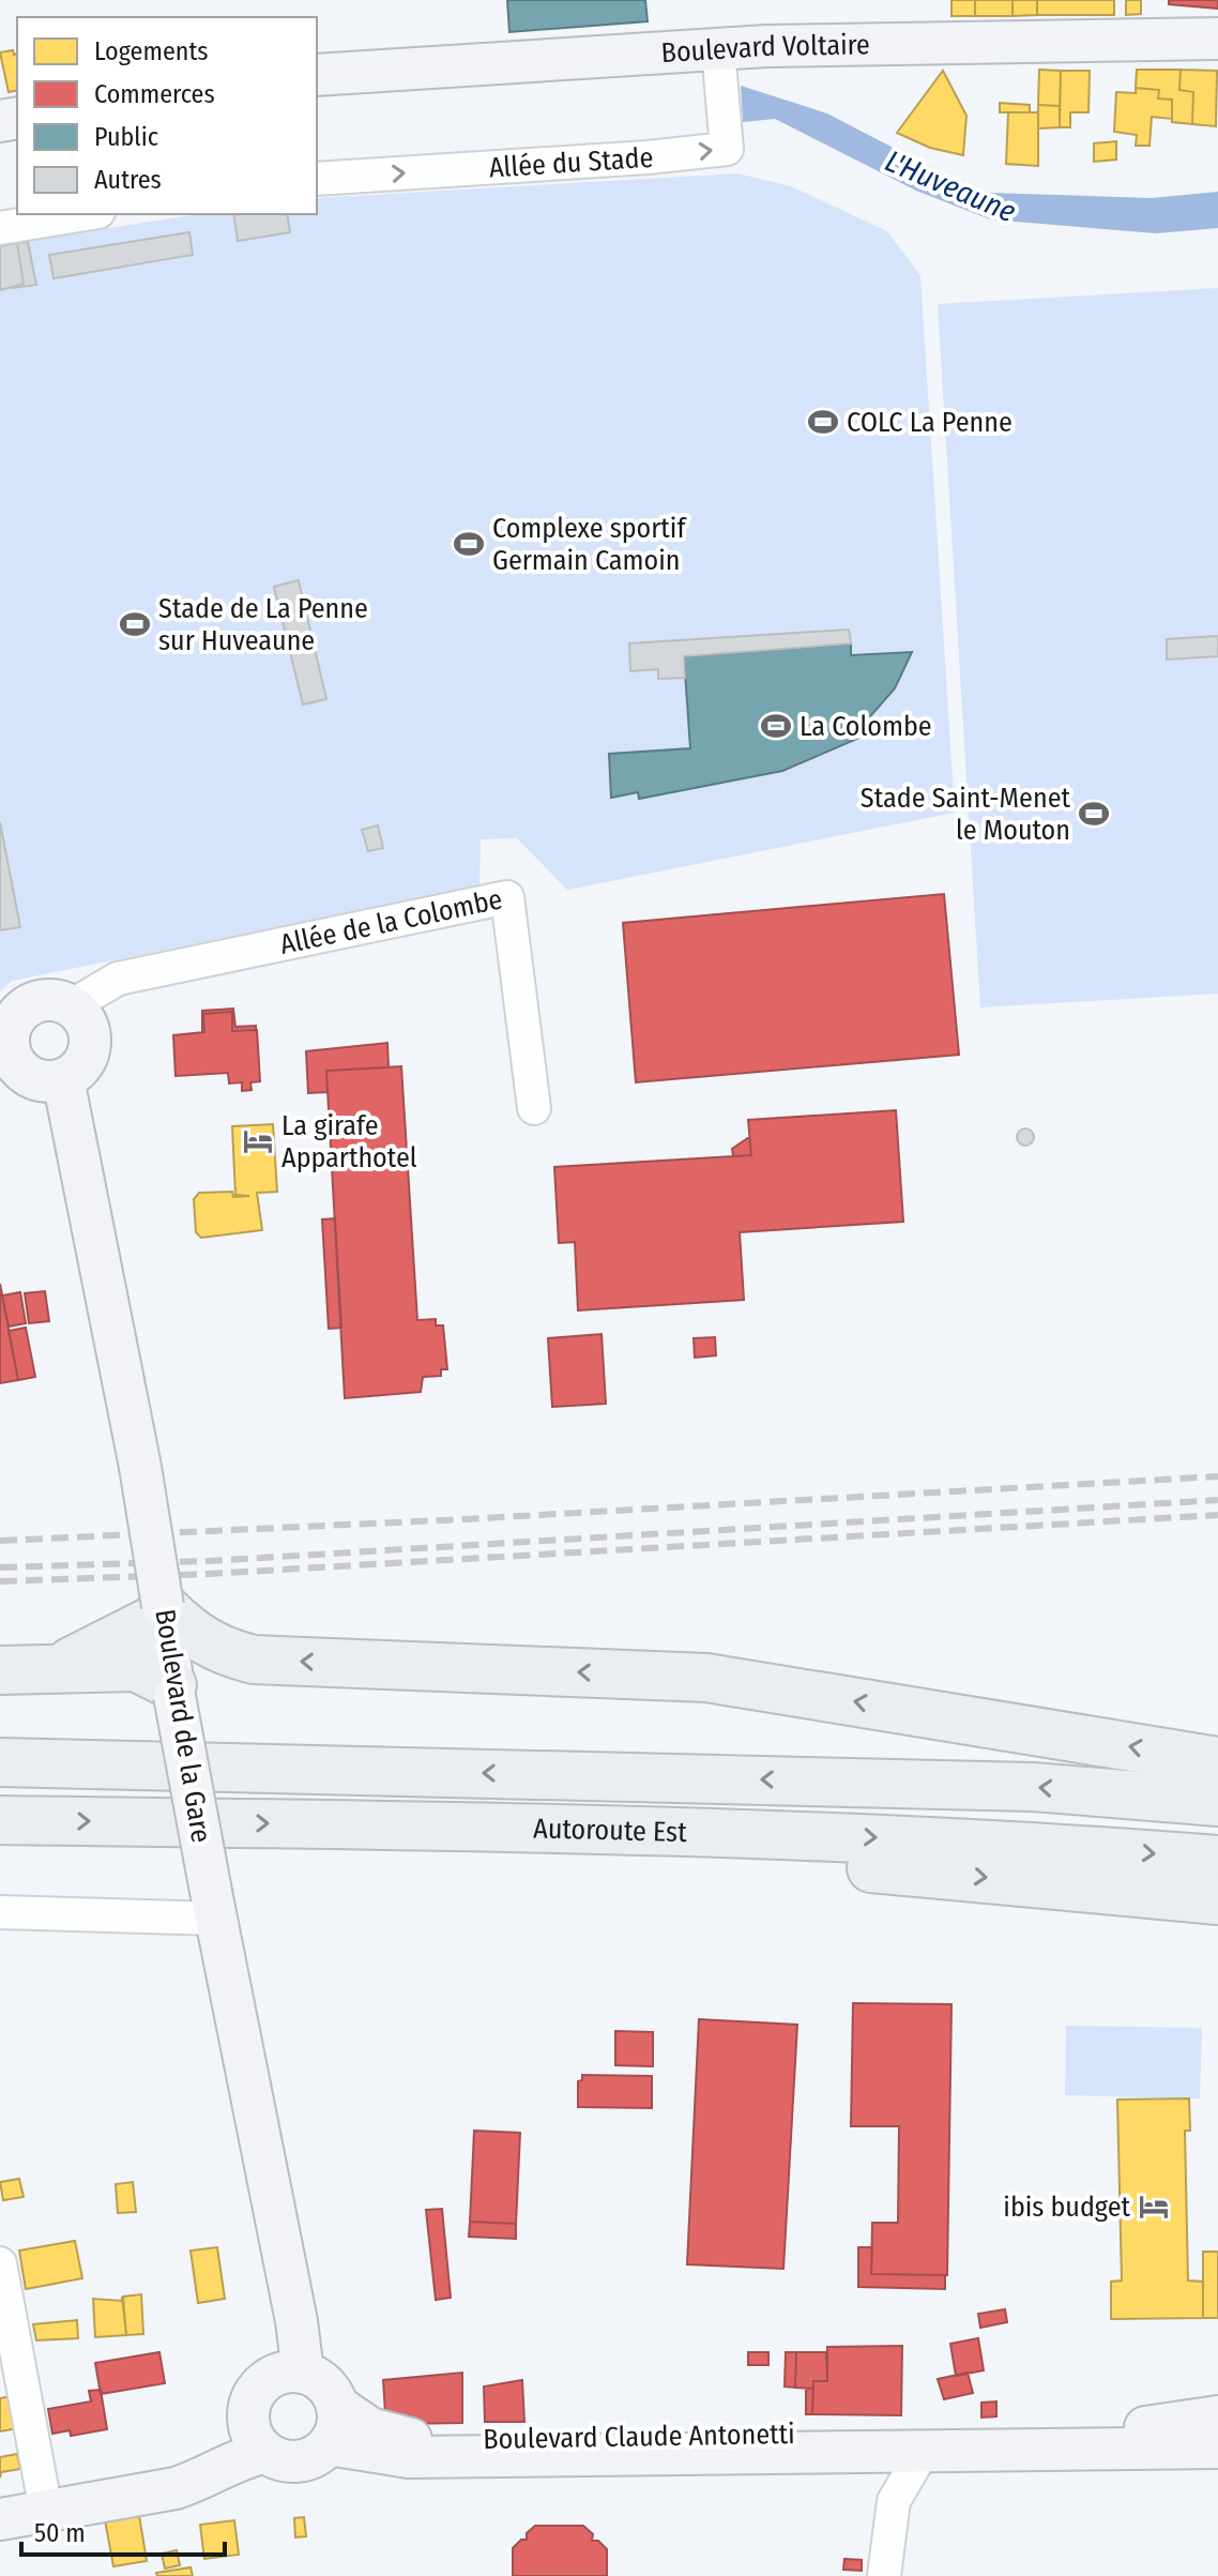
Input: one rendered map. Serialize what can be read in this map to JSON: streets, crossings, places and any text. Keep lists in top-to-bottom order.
{
  "streets": {
    "highway": ["Autoroute Est"],
    "main road": ["Boulevard Voltaire", "Boulevard de la Gare", "Boulevard Claude Antonetti"],
    "street": ["Allée du Stade", "Allée de la Colombe"]
  },
  "crossings": [
    ["Boulevard Voltaire", "Allée du Stade"],
    ["Allée de la Colombe", "Boulevard de la Gare"],
    ["Boulevard de la Gare", "Boulevard Claude Antonetti"]
  ],
  "one_way": ["Allée du Stade"],
  "water": ["L'Huveaune"],
  "places": {
    "sports": [
      "COLC La Penne",
      "Complexe sportif Germain Camoin",
      "Stade de La Penne sur Huveaune",
      "La Colombe",
      "Stade Saint-Menet le Mouton"
    ],
    "hotel": ["La girafe Apparthotel", "ibis budget"]
  },
  "legend": [
    "Logements",
    "Commerces",
    "Public",
    "Autres"
  ],
  "scale_bar": "50 m"
}
